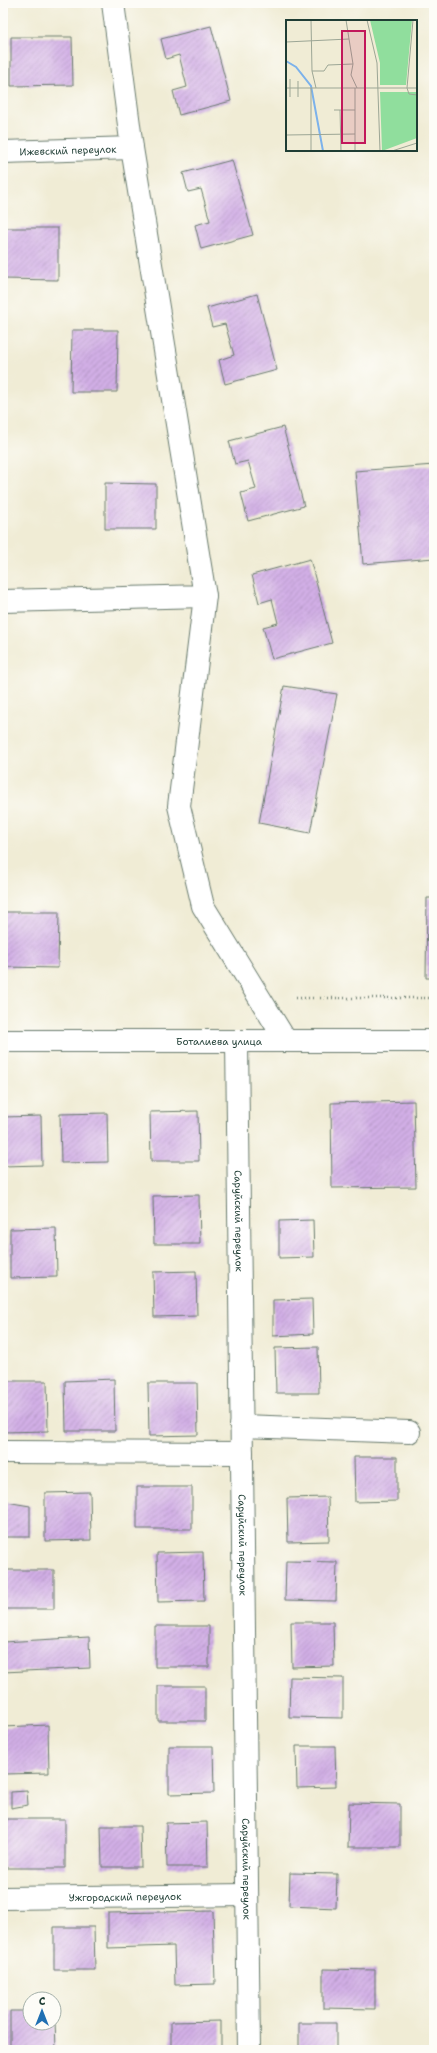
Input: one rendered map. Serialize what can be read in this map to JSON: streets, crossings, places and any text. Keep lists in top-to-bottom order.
{
  "streets": {
    "street": [
      "Ижевский переулок",
      "Боталиева улица",
      "Саруйский переулок",
      "Ужгородский переулок"
    ]
  },
  "crossings": [
    ["Боталиева улица", "Саруйский переулок"],
    ["Саруйский переулок", "Ужгородский переулок"]
  ],
  "north": "top"
}
